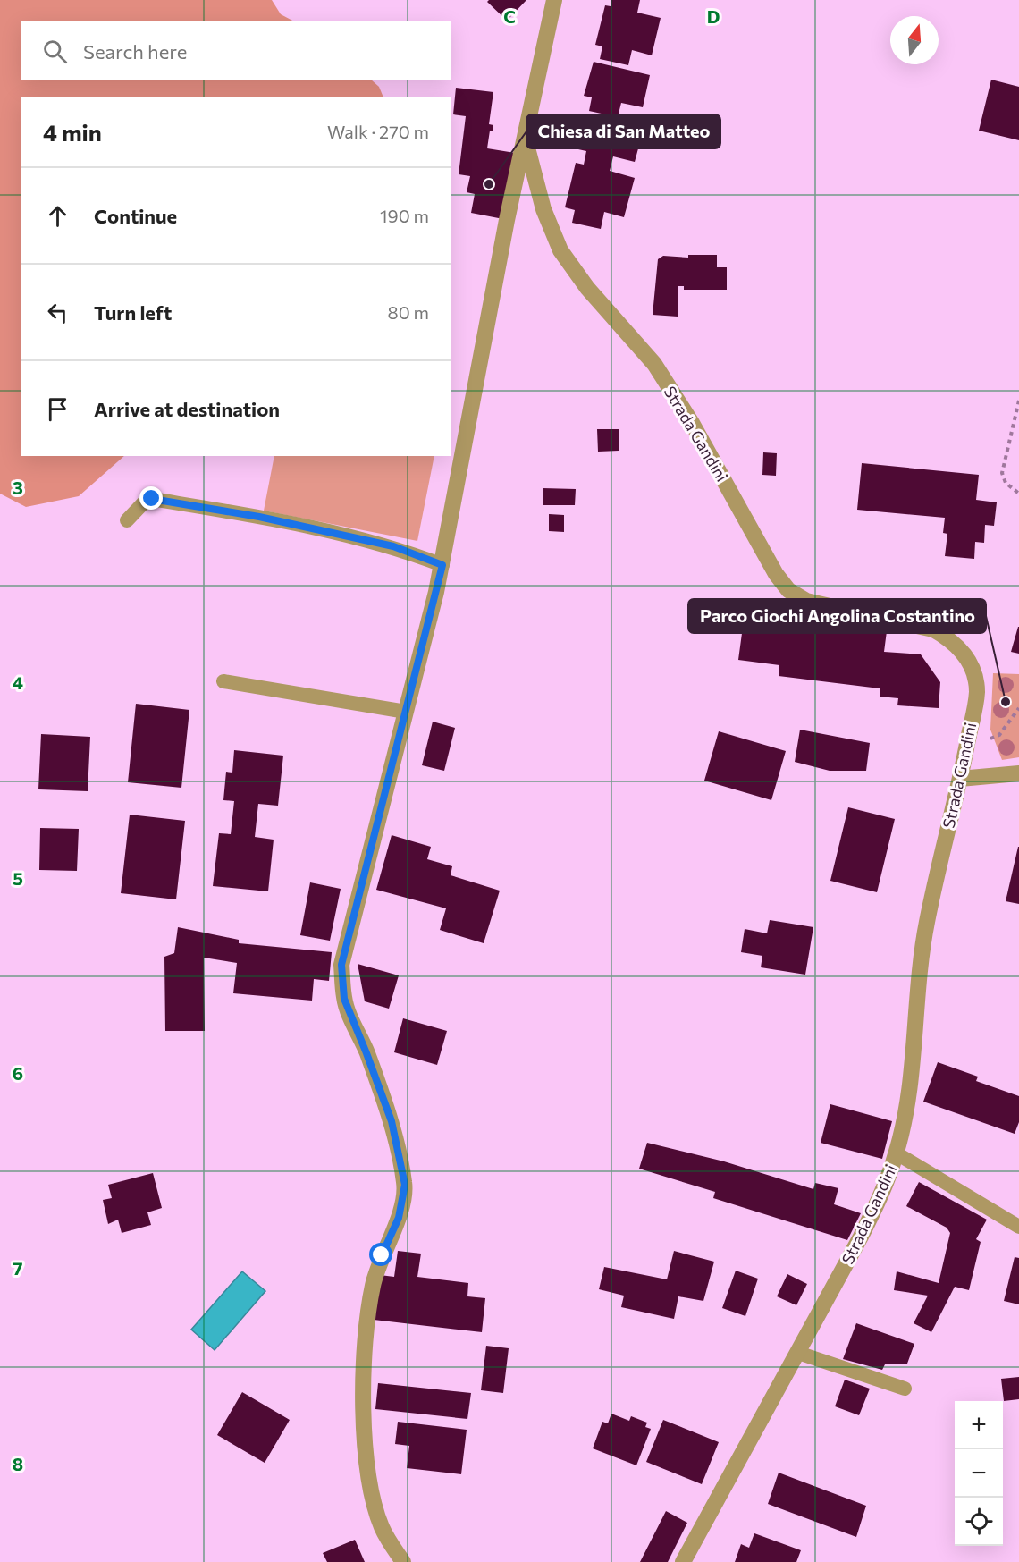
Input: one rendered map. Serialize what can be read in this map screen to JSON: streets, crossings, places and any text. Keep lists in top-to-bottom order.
{
  "streets": {
    "street": ["Strada Gandini"]
  },
  "places": ["Chiesa di San Matteo", "Parco Giochi Angolina Costantino"],
  "north": "top",
  "page": {
    "search": "Search here",
    "heading": ["4 min", "Walk · 270 m"],
    "list": [
      ["Continue", "190 m"],
      ["Turn left", "80 m"],
      "Arrive at destination"
    ],
    "map_buttons": ["+", "−"]
  },
  "grid": {
    "columns": ["C", "D"],
    "rows": [
      "3",
      "4",
      "5",
      "6",
      "7",
      "8"
    ]
  }
}
